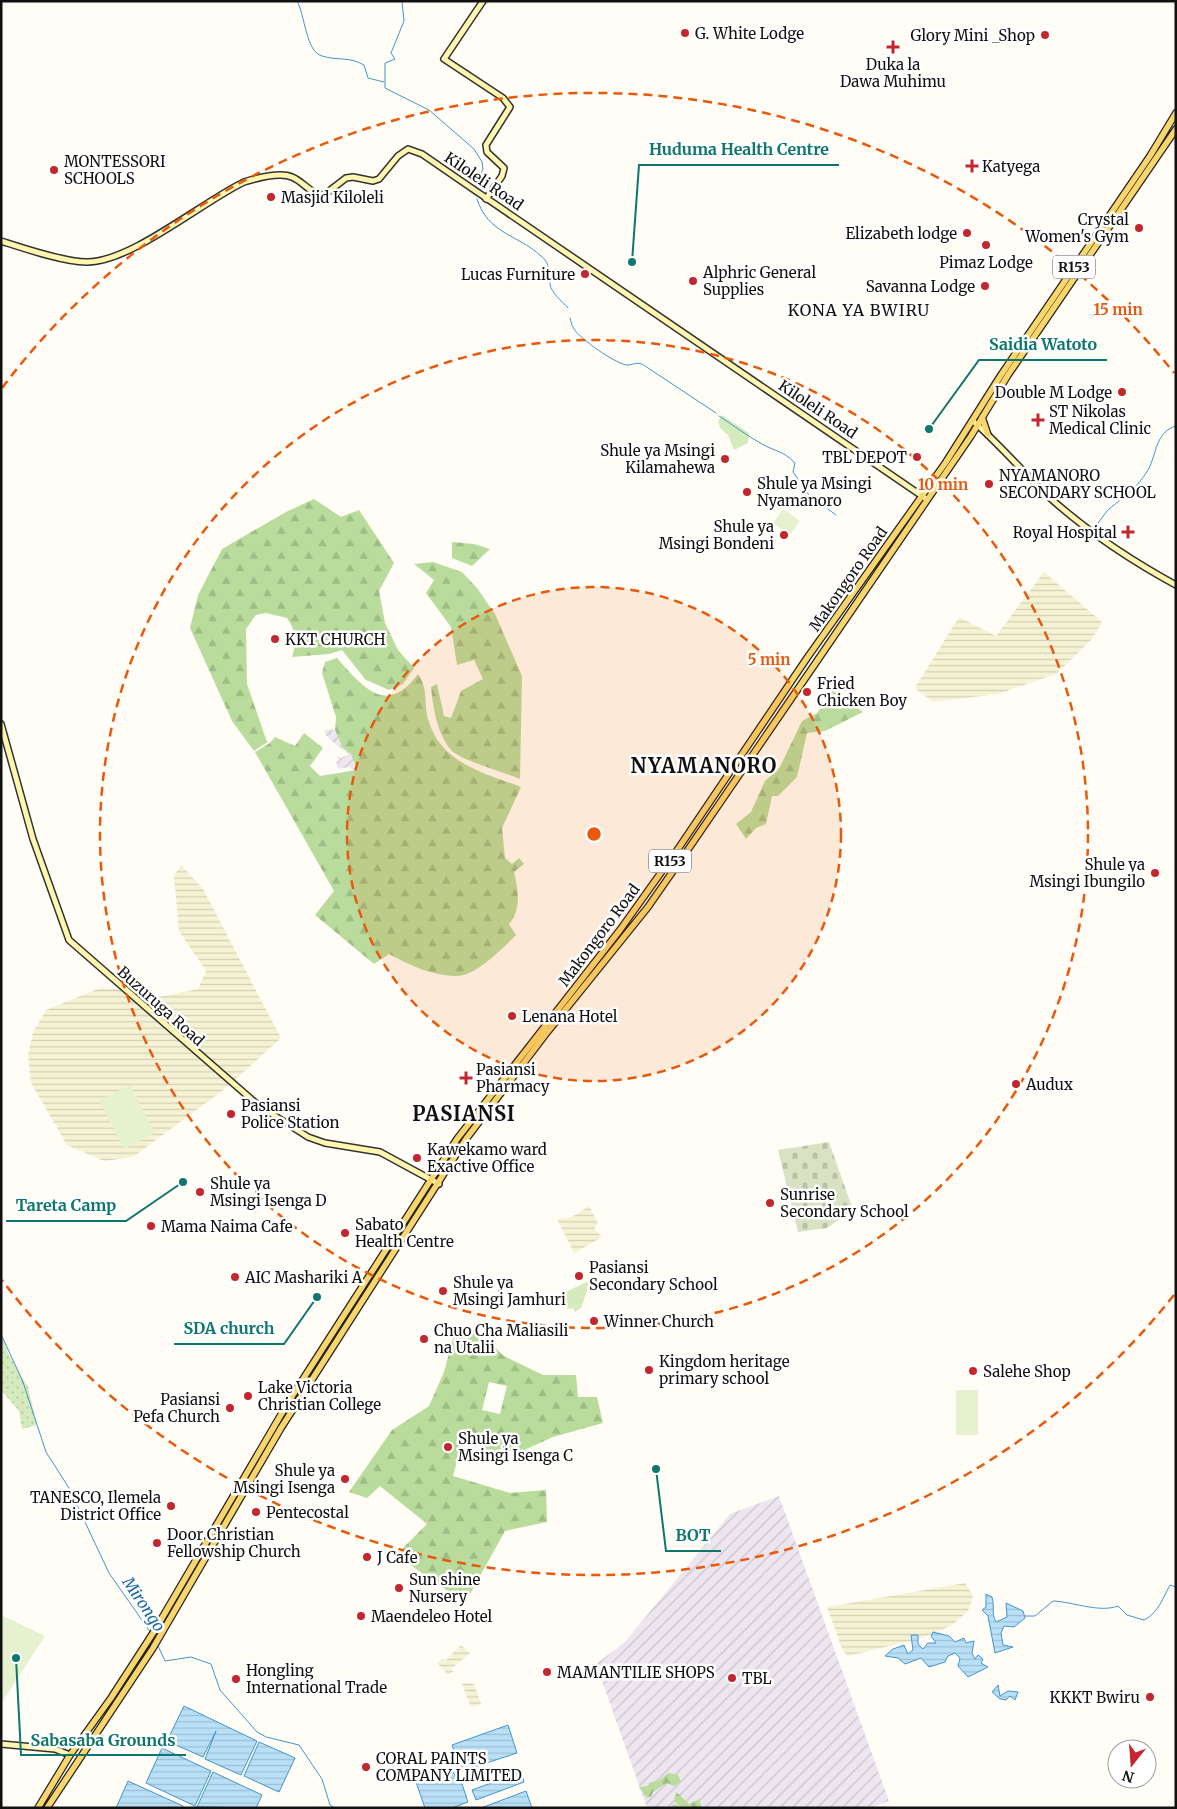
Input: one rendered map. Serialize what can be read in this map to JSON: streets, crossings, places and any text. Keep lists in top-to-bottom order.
{
  "streets": {
    "main road": [
      "Kiloleli Road",
      "R153",
      "Makongoro Road",
      "Buzuruga Road"
    ]
  },
  "crossings": [
    ["Kiloleli Road", "Makongoro Road"],
    ["R153", "Makongoro Road"],
    ["Makongoro Road", "Buzuruga Road"]
  ],
  "districts": ["KONA YA BWIRU", "NYAMANORO", "PASIANSI"],
  "water": ["Mirongo"],
  "places": {
    "other": [
      "G. White Lodge",
      "Glory Mini _Shop",
      "MONTESSORI SCHOOLS",
      "Masjid Kiloleli",
      "Crystal Women's Gym",
      "Elizabeth lodge",
      "Pimaz Lodge",
      "Huduma Health Centre",
      "Lucas Furniture",
      "Alphric General Supplies",
      "Savanna Lodge",
      "Double M Lodge",
      "Saidia Watoto",
      "TBL DEPOT",
      "Shule ya Msingi Kilamahewa",
      "NYAMANORO SECONDARY SCHOOL",
      "Shule ya Msingi Nyamanoro",
      "Shule ya Msingi Bondeni",
      "KKT CHURCH",
      "Fried Chicken Boy",
      "Shule ya Msingi Ibungilo",
      "Lenana Hotel",
      "Audux",
      "Pasiansi Police Station",
      "Kawekamo ward Exactive Office",
      "Tareta Camp",
      "Shule ya Msingi Isenga D",
      "Sunrise Secondary School",
      "Mama Naima Cafe",
      "Sabato Health Centre",
      "Pasiansi Secondary School",
      "AIC Mashariki A",
      "Shule ya Msingi Jamhuri",
      "SDA church",
      "Winner Church",
      "Chuo Cha Maliasili na Utalii",
      "Kingdom heritage primary school",
      "Salehe Shop",
      "Lake Victoria Christian College",
      "Pasiansi Pefa Church",
      "Shule ya Msingi Isenga C",
      "BOT",
      "Shule ya Msingi Isenga",
      "TANESCO, Ilemela District Office",
      "Pentecostal",
      "Door Christian Fellowship Church",
      "J Cafe",
      "Sun shine Nursery",
      "Maendeleo Hotel",
      "Sabasaba Grounds",
      "MAMANTILIE SHOPS",
      "TBL",
      "Hongling International Trade",
      "KKKT Bwiru",
      "CORAL PAINTS COMPANY LIMITED"
    ],
    "health": [
      "Duka la Dawa Muhimu",
      "Katyega",
      "ST Nikolas Medical Clinic",
      "Royal Hospital",
      "Pasiansi Pharmacy"
    ]
  },
  "north": "bottom",
  "rings": ["15 min", "10 min", "5 min"]
}
